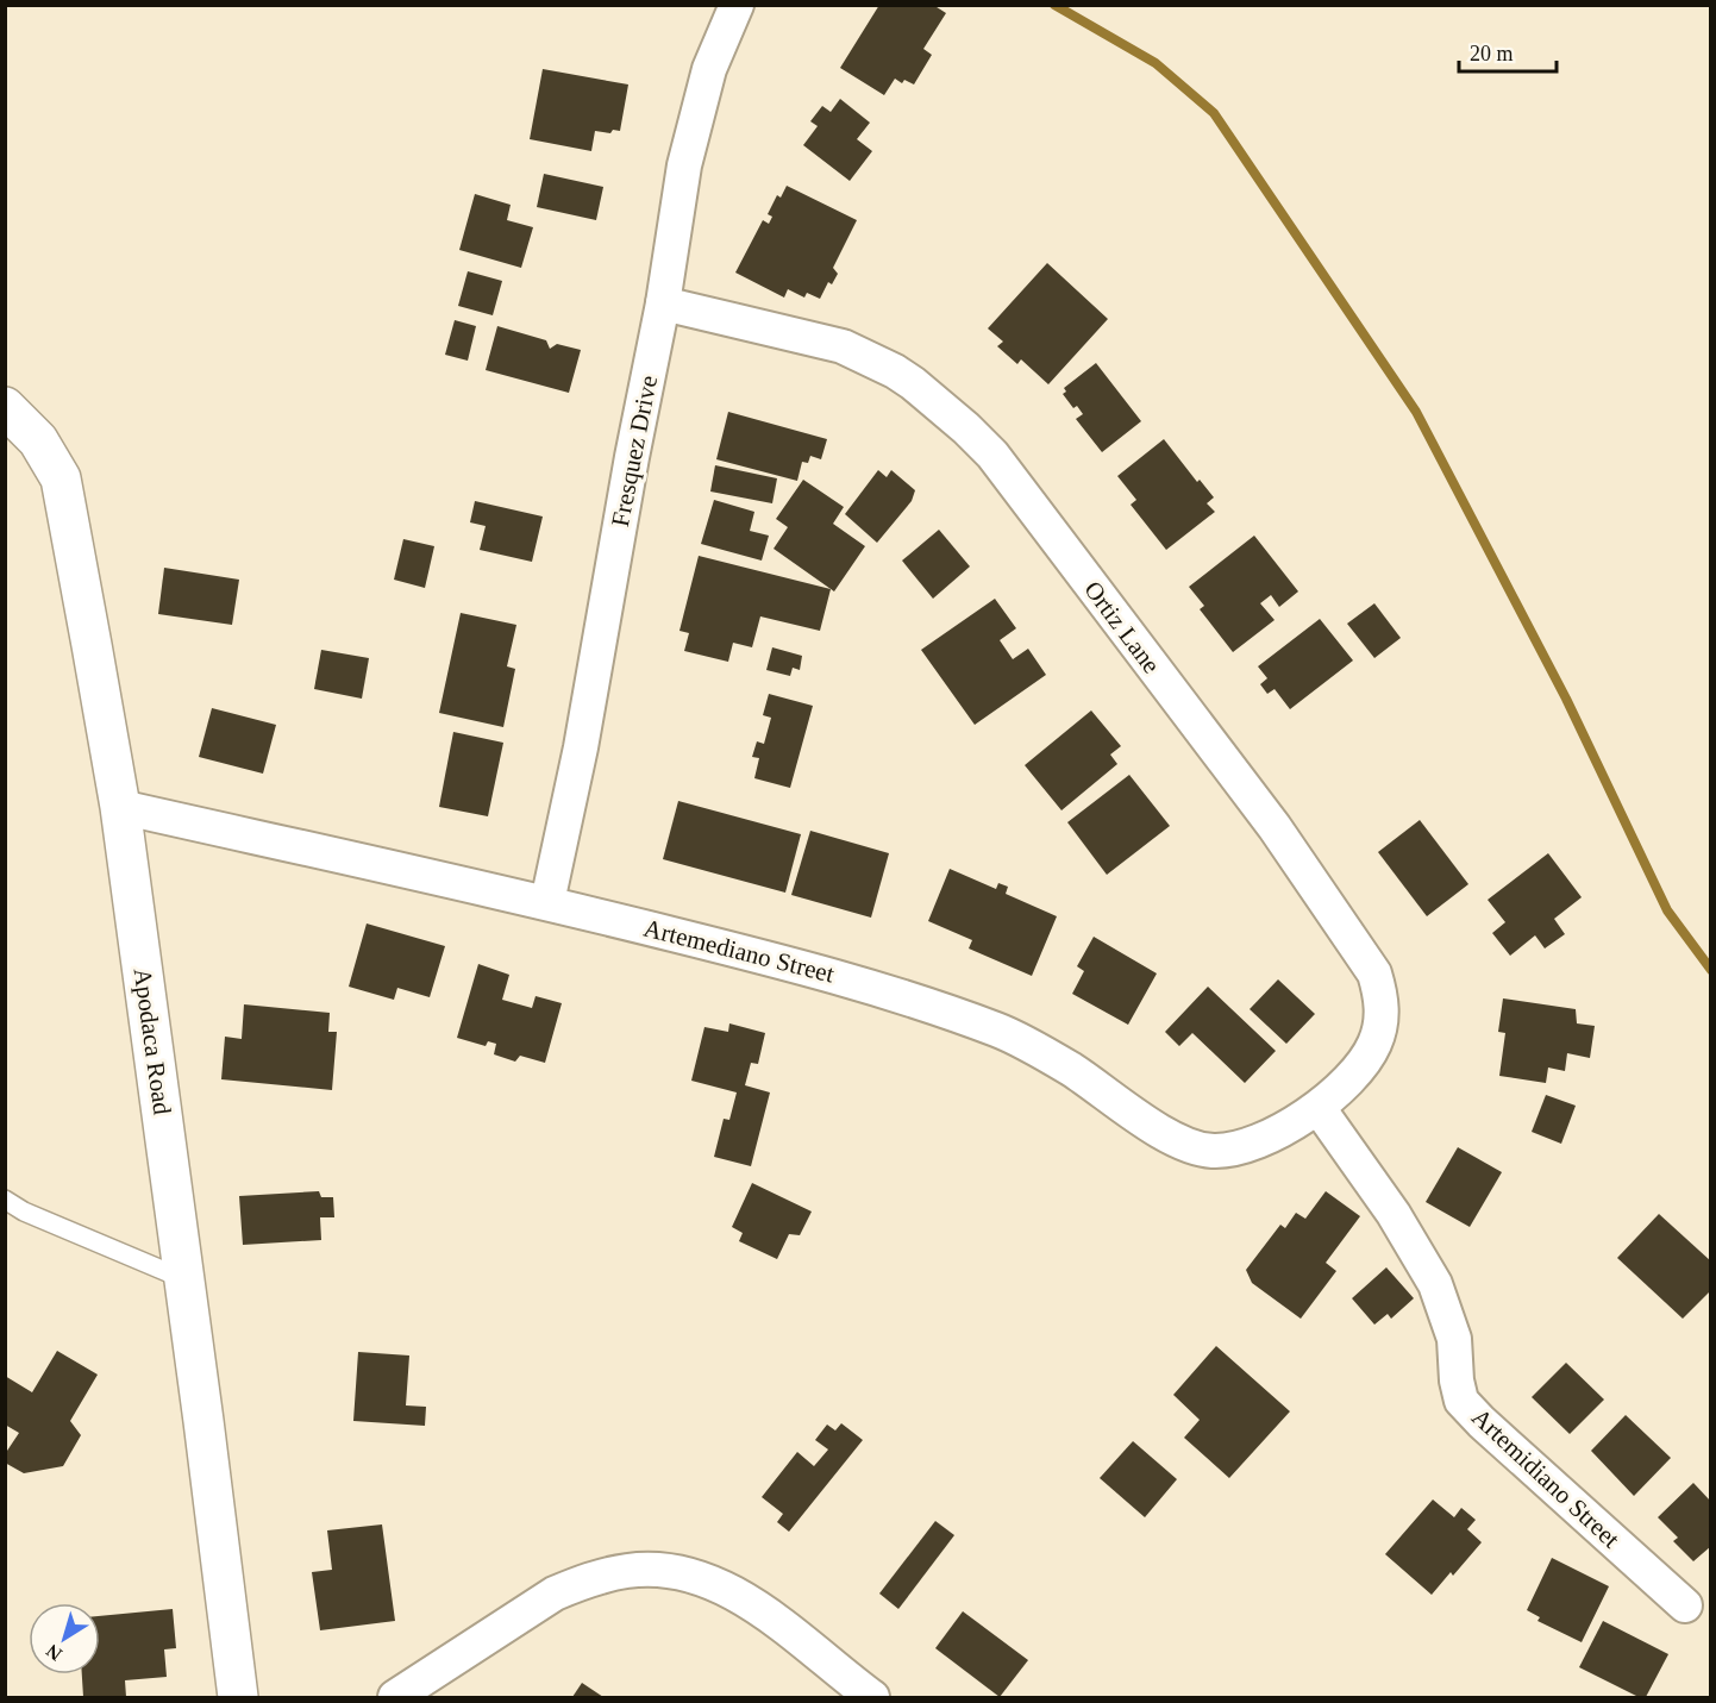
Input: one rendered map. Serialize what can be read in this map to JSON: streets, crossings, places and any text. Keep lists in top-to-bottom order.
{
  "streets": {
    "street": [
      "Fresquez Drive",
      "Ortiz Lane",
      "Artemediano Street",
      "Apodaca Road",
      "Artemidiano Street"
    ]
  },
  "crossings": [
    ["Fresquez Drive", "Ortiz Lane"],
    ["Fresquez Drive", "Artemediano Street"],
    ["Ortiz Lane", "Artemediano Street"],
    ["Ortiz Lane", "Artemidiano Street"],
    ["Artemediano Street", "Apodaca Road"],
    ["Artemediano Street", "Artemidiano Street"]
  ],
  "scale_bar": "20 m",
  "north": "bottom left"
}
